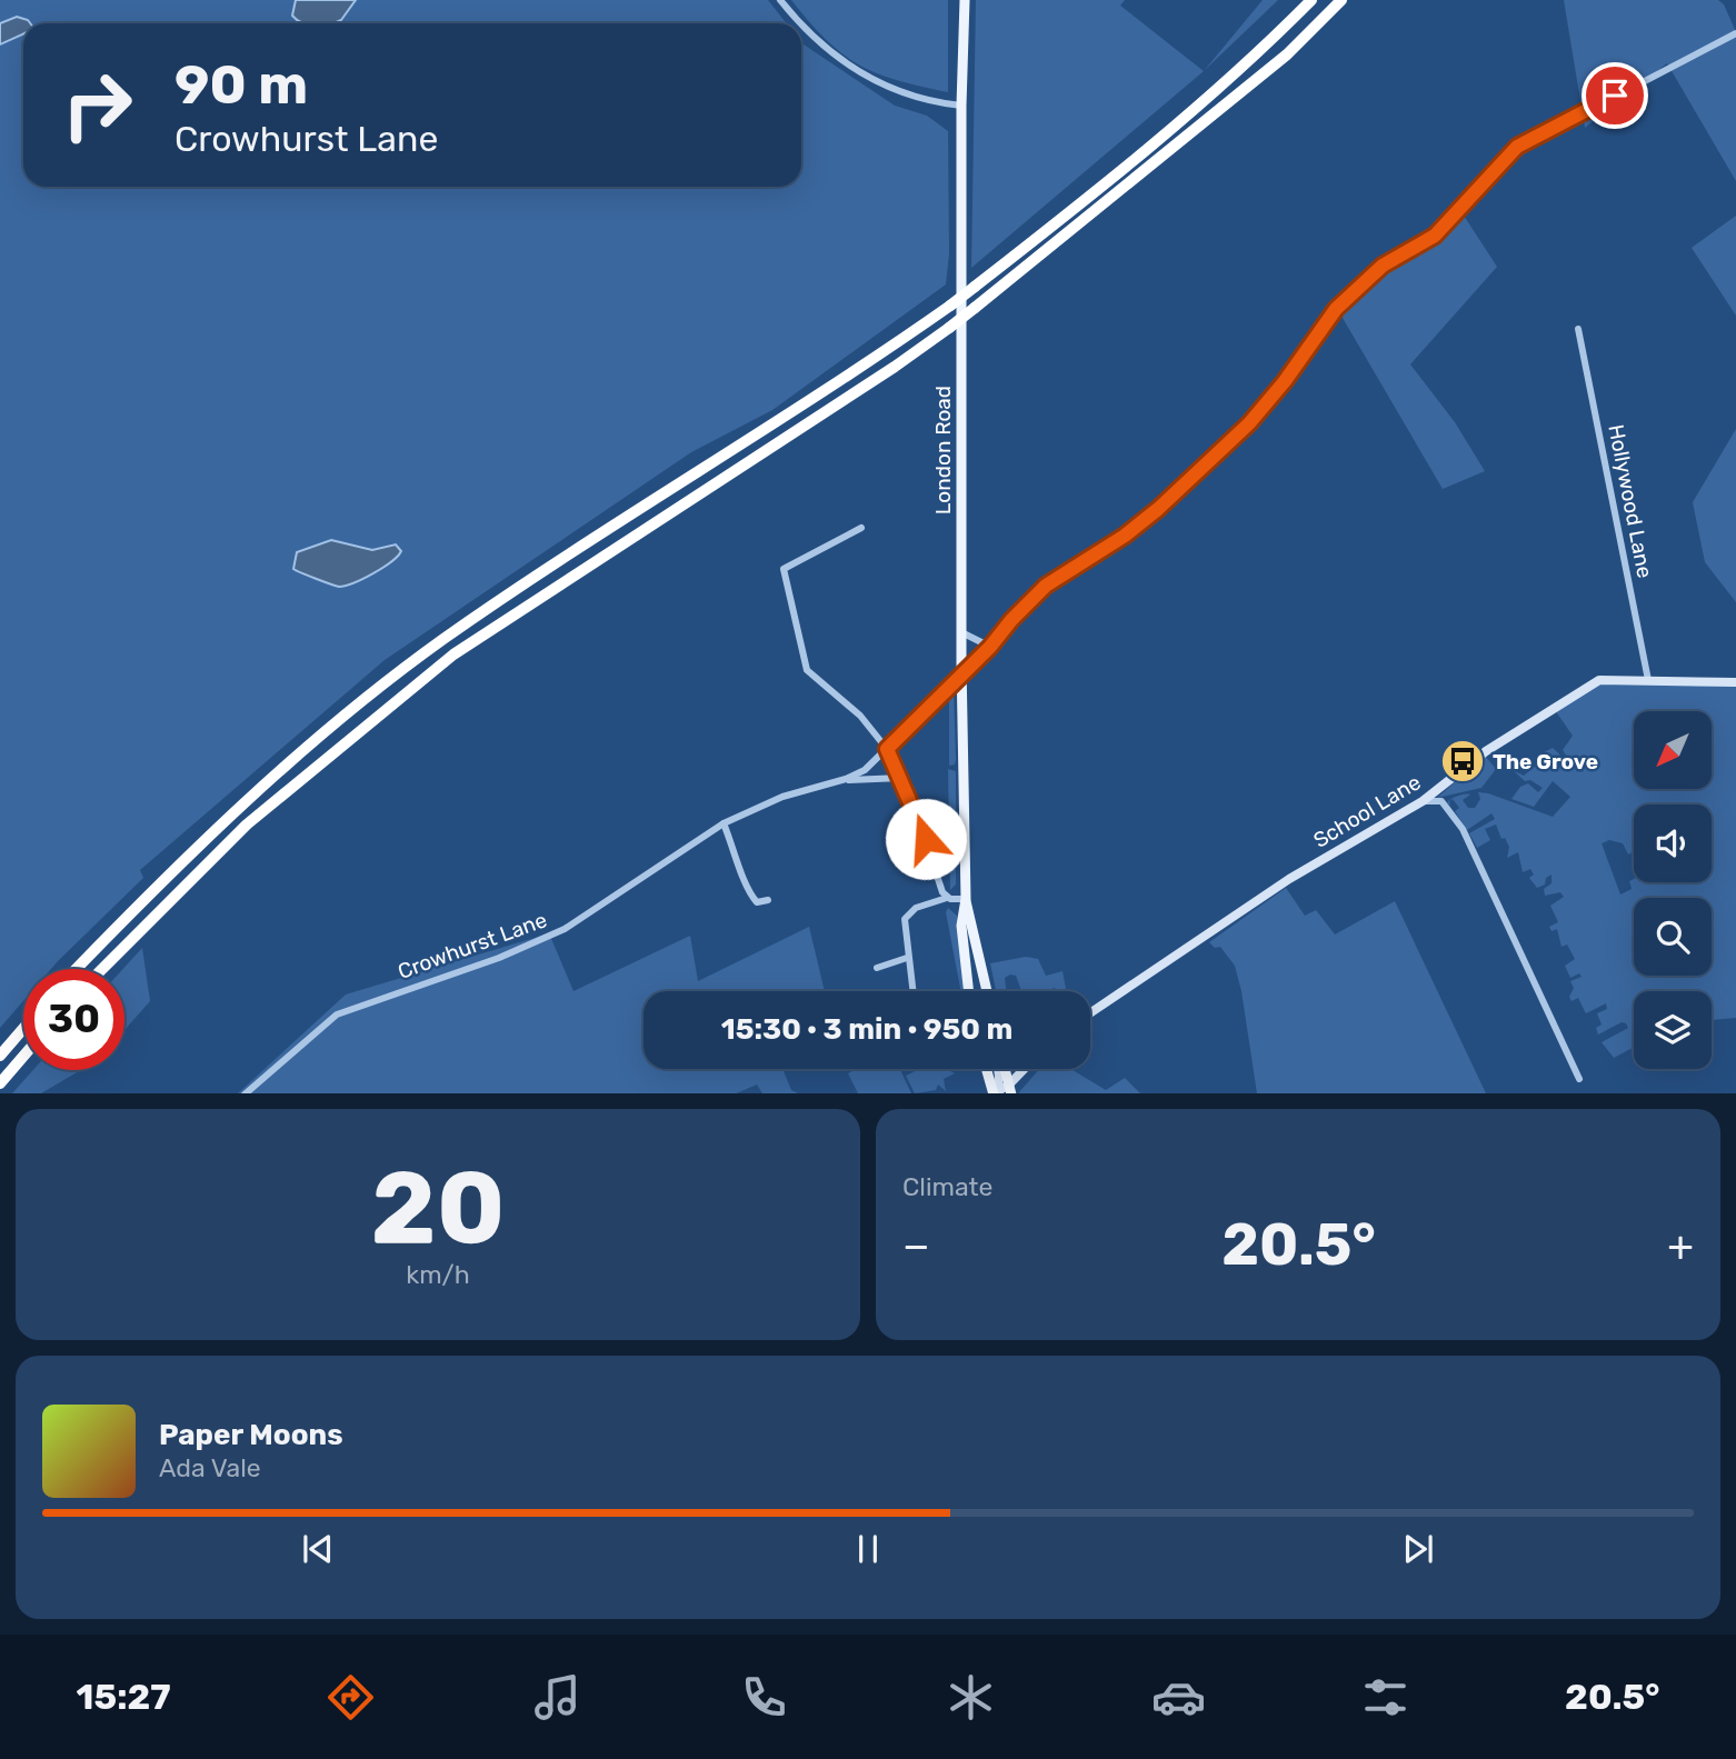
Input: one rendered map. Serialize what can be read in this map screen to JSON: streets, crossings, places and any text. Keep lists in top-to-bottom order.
{
  "streets": {
    "main road": ["London Road"],
    "street": ["Hollywood Lane", "School Lane", "Crowhurst Lane"]
  },
  "crossings": [
    ["London Road", "Crowhurst Lane"],
    ["Hollywood Lane", "School Lane"]
  ],
  "places": {
    "bus stop": ["The Grove"]
  },
  "north": "bottom left",
  "page": {
    "turn": ["90 m", "Crowhurst Lane"],
    "limit": "30",
    "trip": "15:30 · 3 min · 950 m",
    "tile": [
      ["20", "km/h"],
      "Climate"
    ],
    "heat": ["−", "20.5°", "+"],
    "song": ["Paper Moons", "Ada Vale"],
    "tabs": ["15:27", "20.5°"]
  }
}
